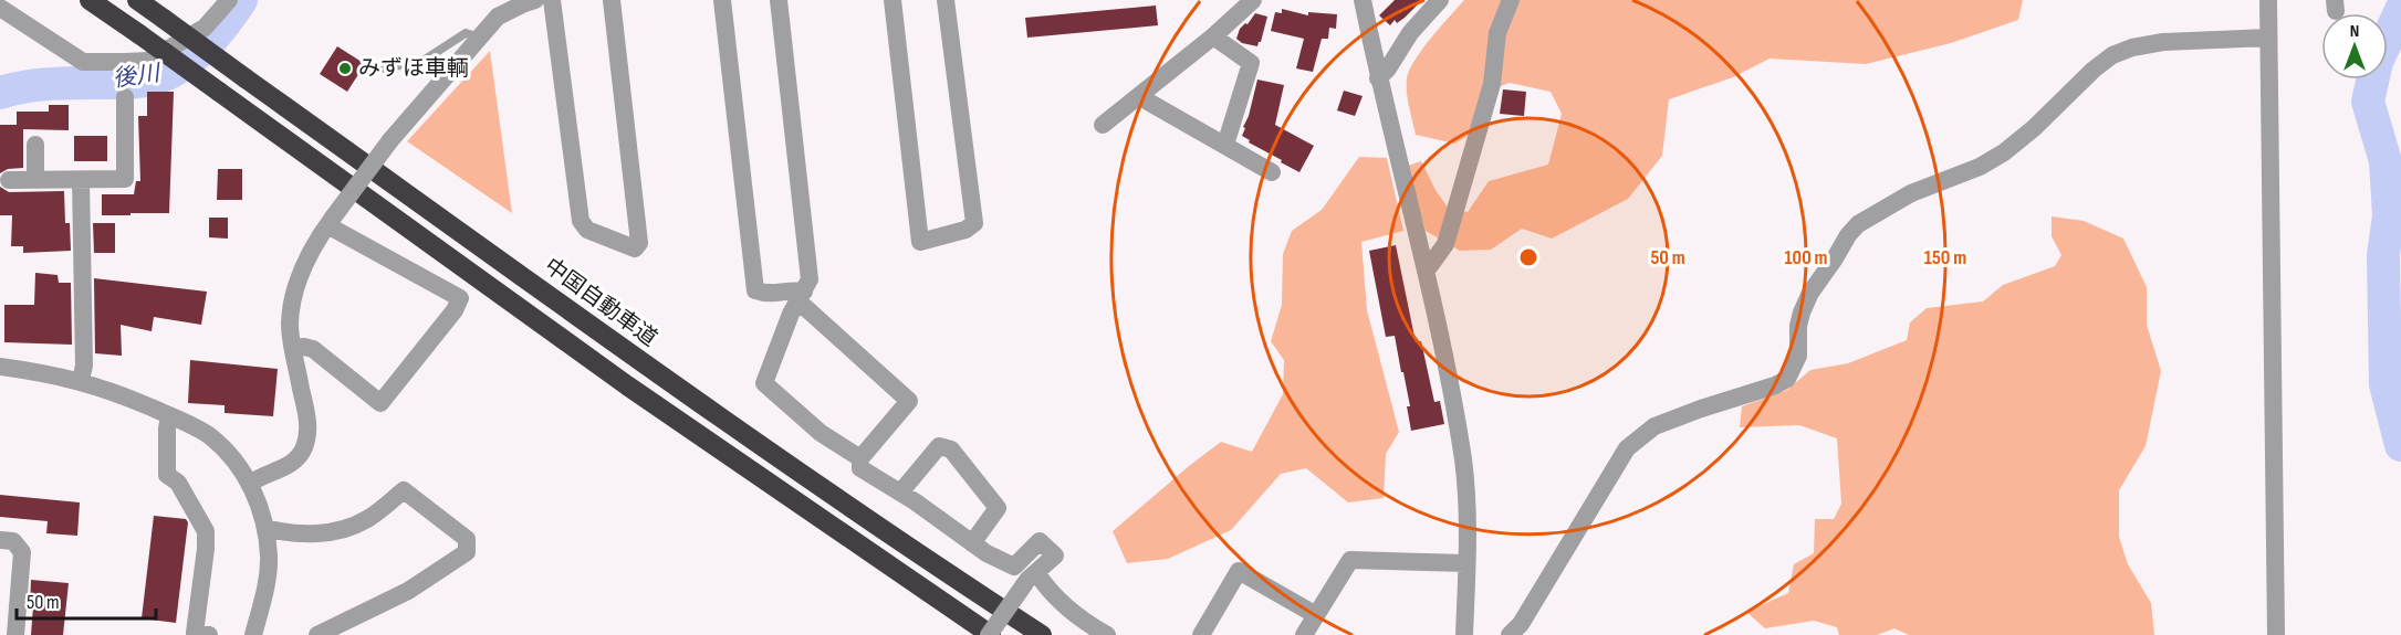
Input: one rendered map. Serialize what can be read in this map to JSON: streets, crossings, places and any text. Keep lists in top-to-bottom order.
{
  "streets": {
    "highway": ["中国自動車道"]
  },
  "water": ["後川"],
  "places": ["みずほ車輌"],
  "scale_bar": "50 m",
  "north": "top",
  "rings": ["50 m", "100 m", "150 m"]
}
